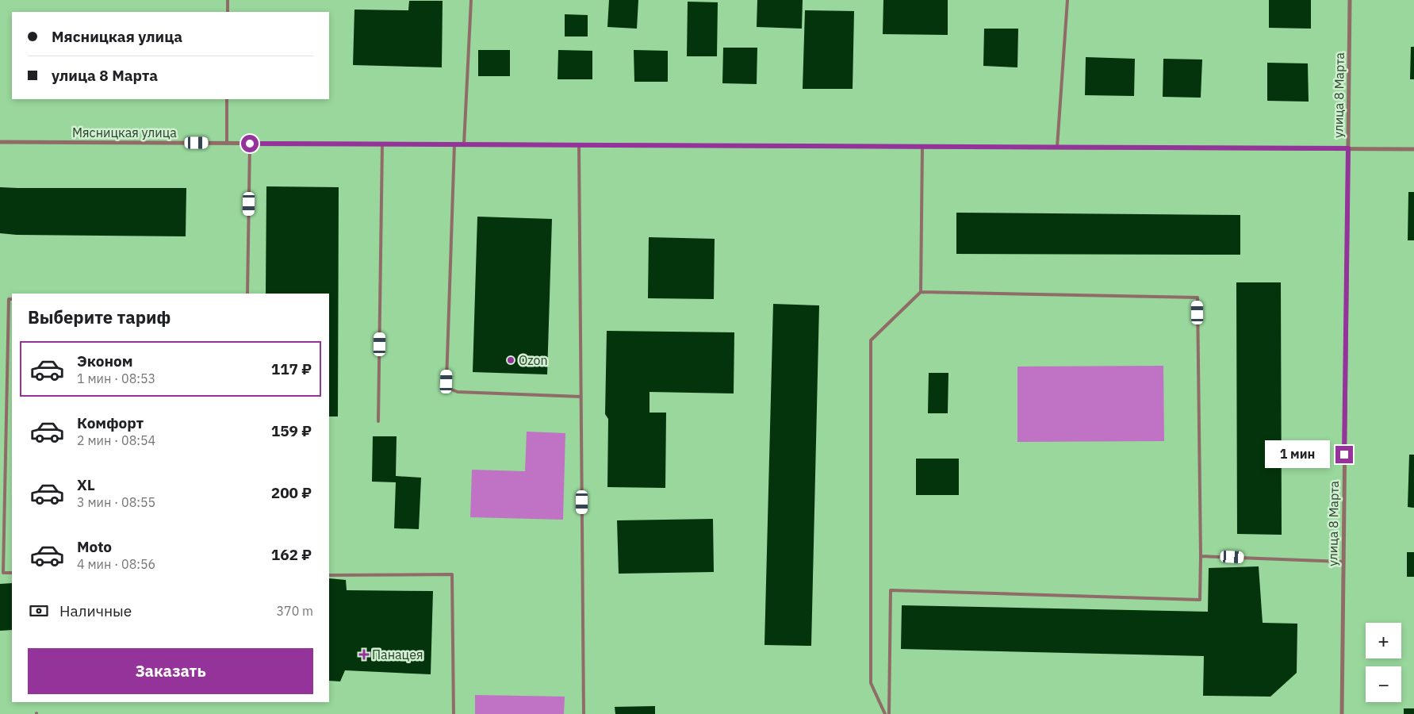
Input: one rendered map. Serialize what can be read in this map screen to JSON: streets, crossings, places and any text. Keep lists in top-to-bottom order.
{
  "streets": {
    "street": ["улица 8 Марта", "Мясницкая улица"]
  },
  "crossings": [
    ["улица 8 Марта", "Мясницкая улица"]
  ],
  "places": {
    "other": ["Ozon"],
    "health": ["Панацея"]
  },
  "page": {
    "banner": ["Мясницкая улица", "улица 8 Марта"],
    "heading": "Выберите тариф",
    "list": [
      {
        "name": "Эконом",
        "note": "1 мин · 08:53",
        "value": "117 ₽"
      },
      {
        "name": "Комфорт",
        "note": "2 мин · 08:54",
        "value": "159 ₽"
      },
      {
        "name": "XL",
        "note": "3 мин · 08:55",
        "value": "200 ₽"
      },
      {
        "name": "Moto",
        "note": "4 мин · 08:56",
        "value": "162 ₽"
      }
    ],
    "bubble": "1 мин",
    "pay": ["Наличные", "370 m"],
    "map_buttons": ["+", "−"],
    "buttons": "Заказать"
  }
}
